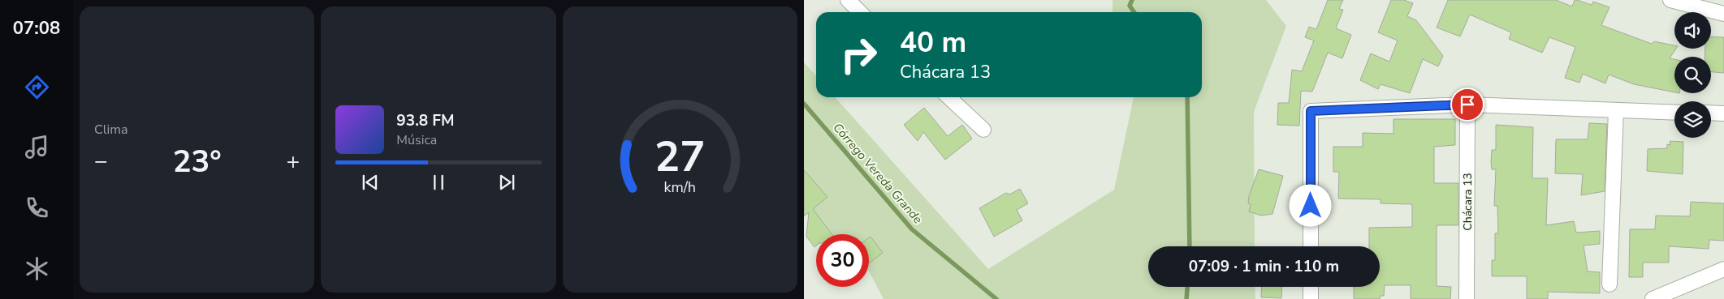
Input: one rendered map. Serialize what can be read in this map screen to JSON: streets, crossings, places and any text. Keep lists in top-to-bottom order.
{
  "streets": {
    "street": ["Chácara 13"]
  },
  "water": ["Córrego Vereda Grande"],
  "page": {
    "tabs": "07:08",
    "tile": "Clima",
    "turn": ["40 m", "Chácara 13"],
    "song": ["93.8 FM", "Música"],
    "heat": ["−", "23°", "+"],
    "limit": "30",
    "trip": "07:09 · 1 min · 110 m",
    "gauge": ["27", "km/h"]
  }
}
